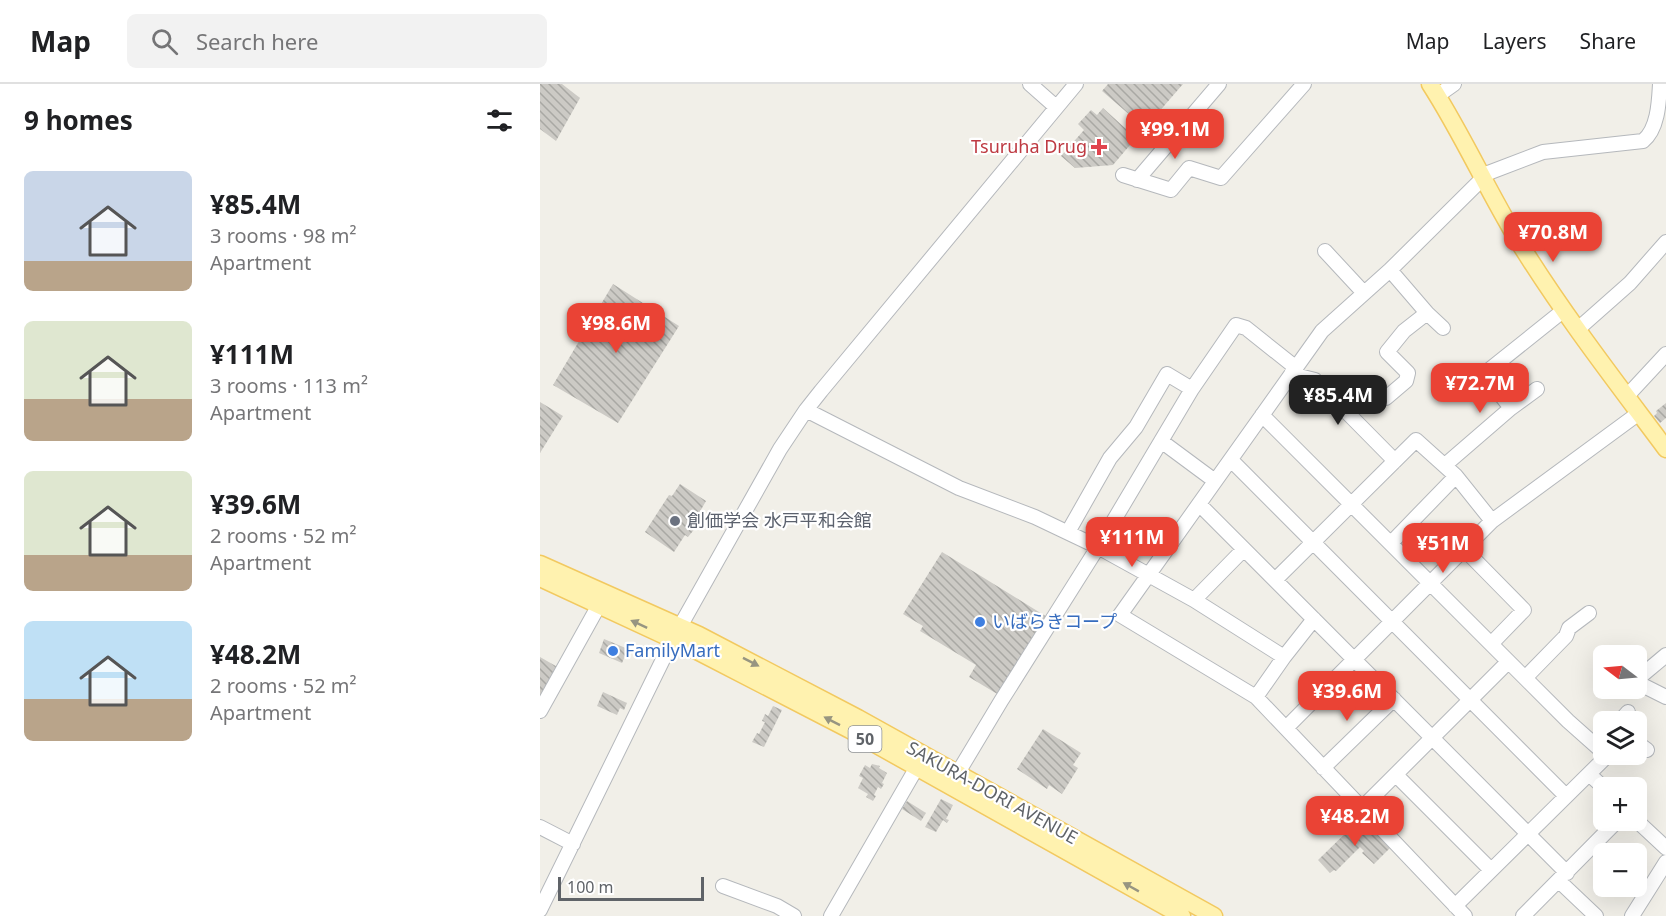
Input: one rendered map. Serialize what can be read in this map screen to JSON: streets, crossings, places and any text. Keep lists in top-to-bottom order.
{
  "streets": {
    "main road": ["50", "SAKURA-DORI AVENUE"]
  },
  "places": {
    "health": ["Tsuruha Drug"],
    "other": ["創価学会 水戸平和会館", "いばらきコープ", "FamilyMart"]
  },
  "scale_bar": "100 m",
  "north": "left",
  "page": {
    "header": "Map",
    "search": "Search here",
    "nav": ["Map", "Layers", "Share"],
    "heading": "9 homes",
    "price": [
      "¥99.1M",
      "¥70.8M",
      "¥98.6M",
      "¥72.7M",
      "¥85.4M",
      "¥111M",
      "¥51M",
      "¥39.6M",
      "¥48.2M"
    ],
    "list": [
      {
        "name": "¥85.4M",
        "note": "3 rooms · 98 m² · Apartment"
      },
      {
        "name": "¥111M",
        "note": "3 rooms · 113 m² · Apartment"
      },
      {
        "name": "¥39.6M",
        "note": "2 rooms · 52 m² · Apartment"
      },
      {
        "name": "¥48.2M",
        "note": "2 rooms · 52 m² · Apartment"
      }
    ],
    "map_buttons": ["+", "−"],
    "scale": "100 m"
  }
}
